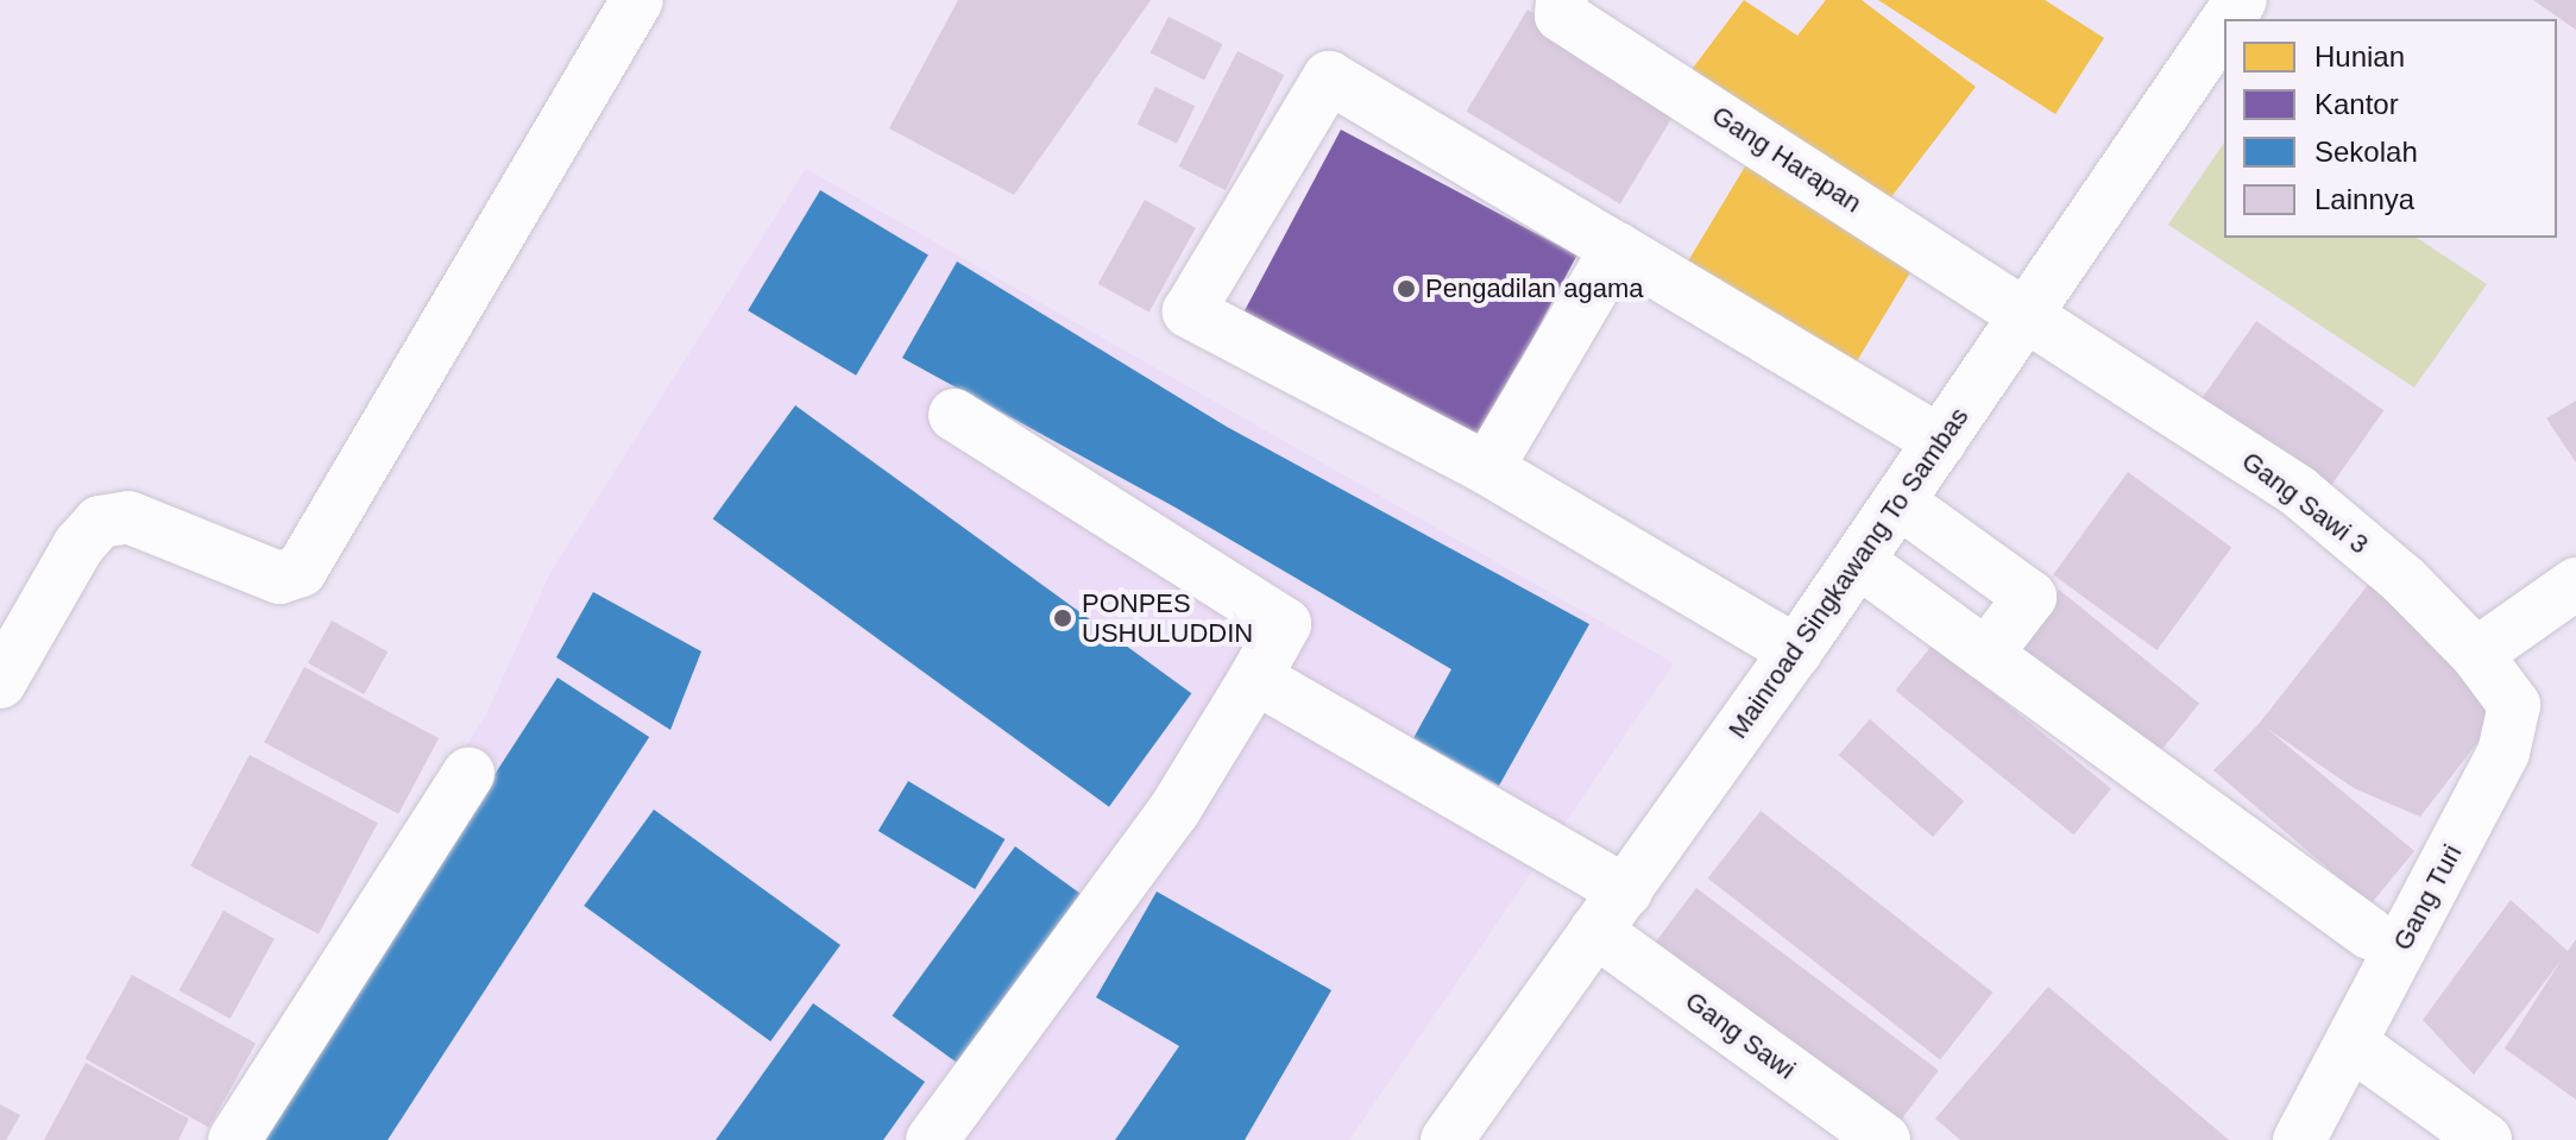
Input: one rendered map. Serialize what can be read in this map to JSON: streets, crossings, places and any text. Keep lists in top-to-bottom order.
{
  "streets": {
    "street": [
      "Gang Harapan",
      "Gang Sawi 3",
      "Mainroad Singkawang To Sambas",
      "Gang Turi",
      "Gang Sawi"
    ]
  },
  "crossings": [
    ["Gang Harapan", "Gang Sawi 3"],
    ["Gang Harapan", "Mainroad Singkawang To Sambas"],
    ["Gang Sawi 3", "Mainroad Singkawang To Sambas"],
    ["Gang Sawi 3", "Gang Turi"],
    ["Mainroad Singkawang To Sambas", "Gang Sawi"]
  ],
  "places": ["Pengadilan agama", "PONPES USHULUDDIN"],
  "legend": [
    "Hunian",
    "Kantor",
    "Sekolah",
    "Lainnya"
  ]
}
